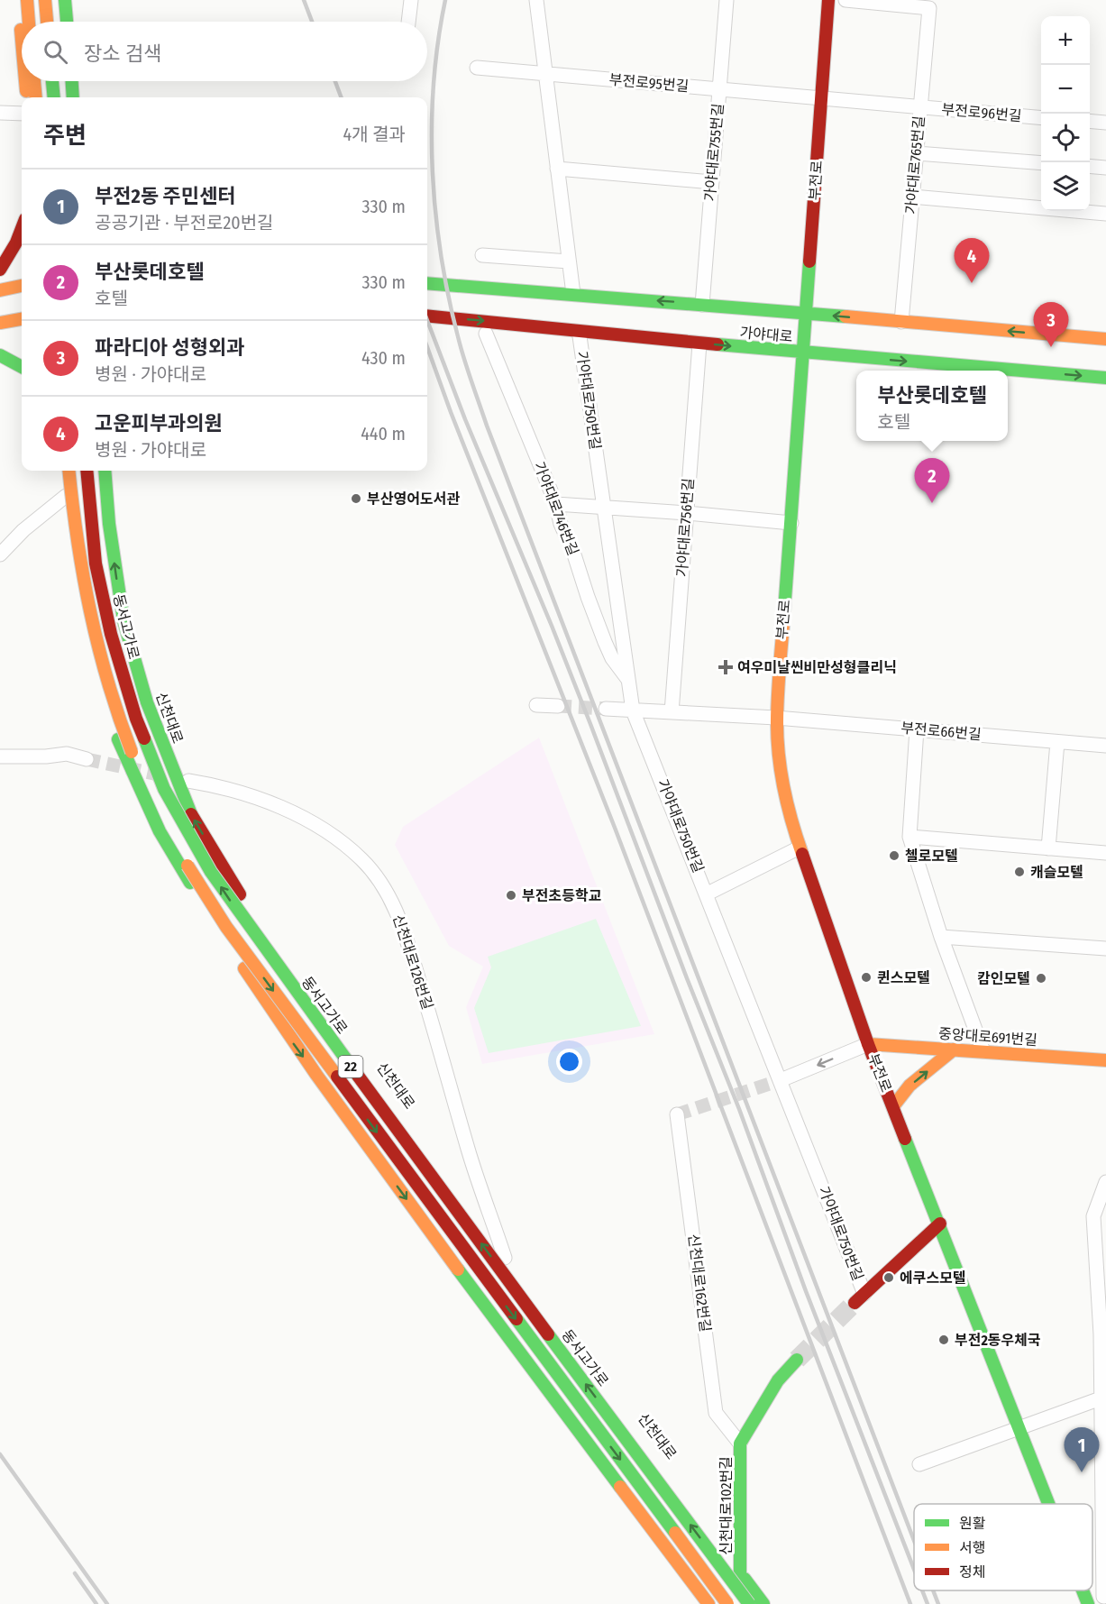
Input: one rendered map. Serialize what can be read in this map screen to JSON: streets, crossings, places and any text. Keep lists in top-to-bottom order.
{
  "streets": {
    "main road": [
      "부전로",
      "가야대로",
      "동서고가로",
      "신천대로",
      "중앙대로691번길",
      "22",
      "신천대로102번길"
    ],
    "street": [
      "부전로95번길",
      "부전로96번길",
      "가야대로755번길",
      "가야대로765번길",
      "가야대로750번길",
      "가야대로746번길",
      "가야대로756번길",
      "부전로66번길",
      "신천대로126번길",
      "신천대로162번길"
    ]
  },
  "crossings": [
    ["부전로95번길", "부전로96번길"],
    ["부전로95번길", "가야대로755번길"],
    ["부전로95번길", "부전로"],
    ["부전로96번길", "가야대로765번길"],
    ["부전로96번길", "부전로"],
    ["가야대로755번길", "가야대로"],
    ["가야대로765번길", "가야대로"],
    ["부전로", "가야대로"],
    ["부전로", "부전로66번길"],
    ["부전로", "중앙대로691번길"],
    ["가야대로", "가야대로756번길"],
    ["가야대로750번길", "가야대로746번길"],
    ["가야대로750번길", "부전로66번길"],
    ["가야대로756번길", "부전로66번길"],
    ["신천대로", "신천대로126번길"],
    ["신천대로", "신천대로102번길"],
    ["신천대로162번길", "신천대로102번길"]
  ],
  "places": {
    "other": [
      "부산영어도서관",
      "첼로모텔",
      "캐슬모텔",
      "부전초등학교",
      "퀸스모텔",
      "캄인모텔",
      "에쿠스모텔",
      "부전2동우체국"
    ],
    "health": ["여우미날씬비만성형클리닉"]
  },
  "legend": ["원활", "서행", "정체"],
  "page": {
    "map_buttons": ["+", "−"],
    "search": "장소 검색",
    "heading": ["주변", "4개 결과"],
    "list": [
      {
        "mark": "1",
        "name": "부전2동 주민센터",
        "note": "공공기관 · 부전로20번길",
        "value": "330 m"
      },
      {
        "mark": "2",
        "name": "부산롯데호텔",
        "note": "호텔",
        "value": "330 m"
      },
      {
        "mark": "3",
        "name": "파라디아 성형외과",
        "note": "병원 · 가야대로",
        "value": "430 m"
      },
      {
        "mark": "4",
        "name": "고운피부과의원",
        "note": "병원 · 가야대로",
        "value": "440 m"
      }
    ],
    "pins": [
      "4",
      "3",
      "2",
      "1"
    ],
    "popup": ["부산롯데호텔", "호텔"]
  }
}
